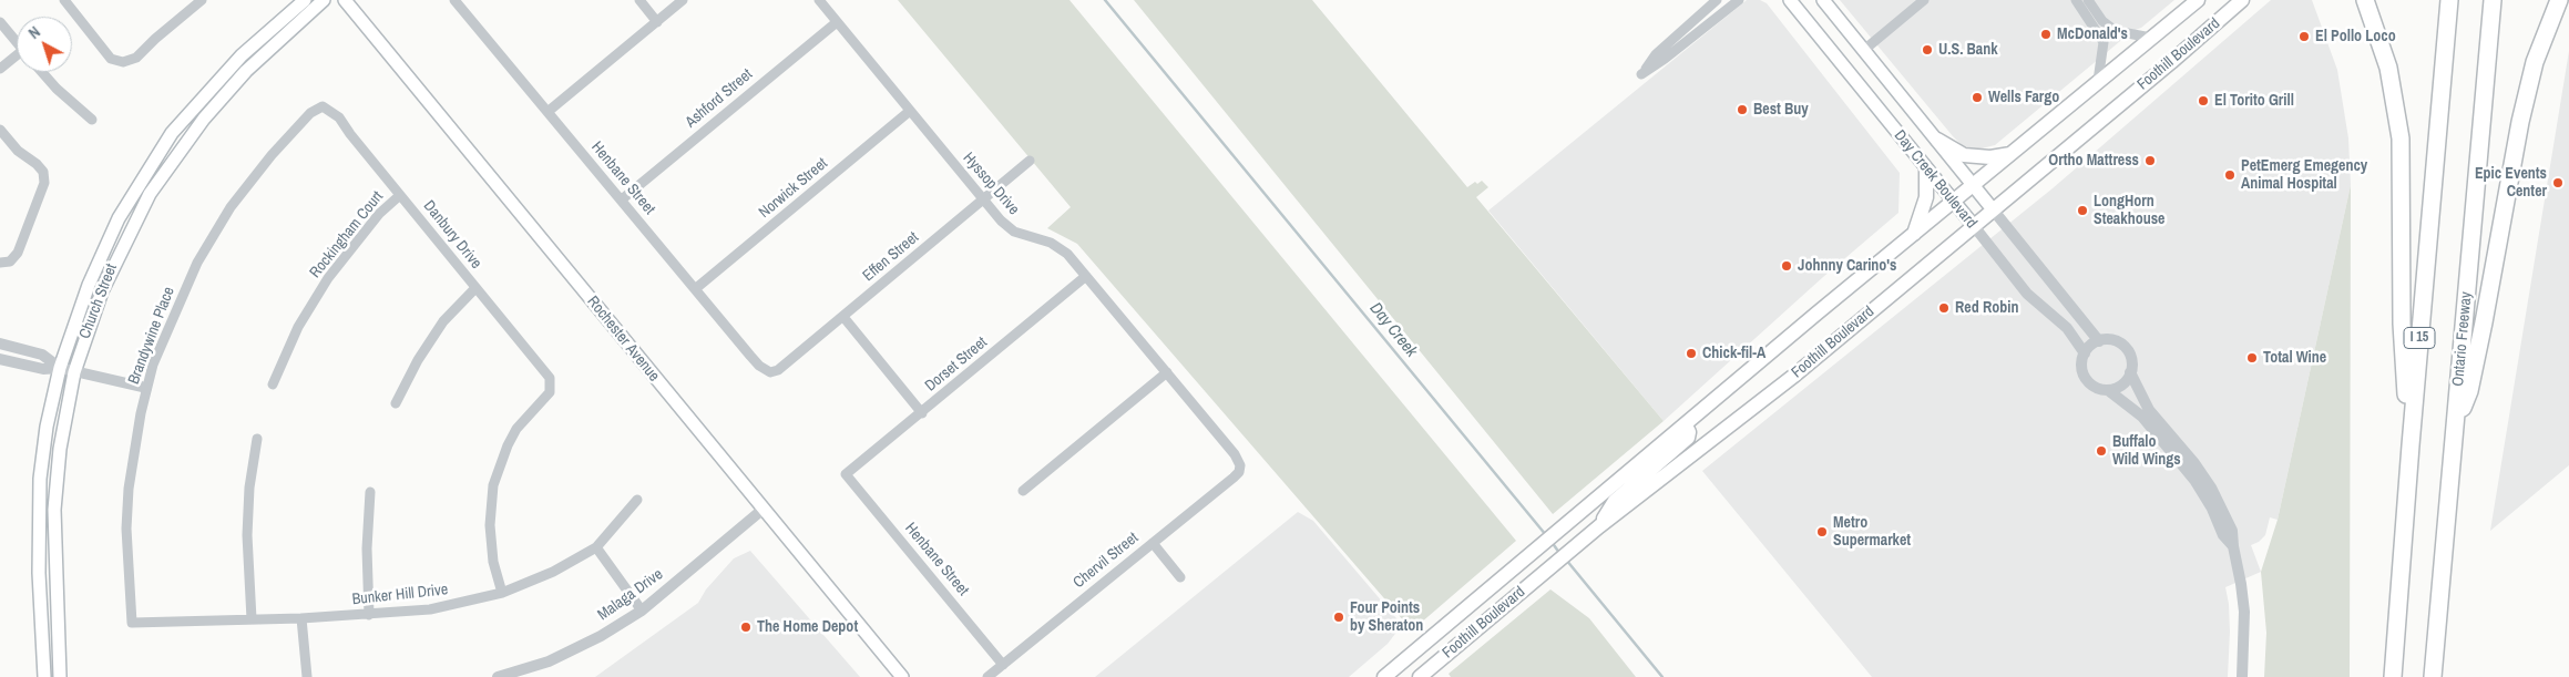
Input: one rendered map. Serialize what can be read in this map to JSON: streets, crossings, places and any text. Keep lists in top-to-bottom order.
{
  "streets": {
    "highway": ["I 15", "Ontario Freeway"],
    "main road": [
      "Foothill Boulevard",
      "Day Creek Boulevard",
      "Church Street",
      "Rochester Avenue"
    ],
    "street": [
      "Ashford Street",
      "Henbane Street",
      "Hyssop Drive",
      "Norwick Street",
      "Rockingham Court",
      "Danbury Drive",
      "Effen Street",
      "Brandywine Place",
      "Dorset Street",
      "Chervil Street",
      "Bunker Hill Drive",
      "Malaga Drive"
    ]
  },
  "crossings": [
    ["Foothill Boulevard", "Day Creek Boulevard"],
    ["Ashford Street", "Henbane Street"],
    ["Ashford Street", "Hyssop Drive"],
    ["Henbane Street", "Norwick Street"],
    ["Henbane Street", "Effen Street"],
    ["Henbane Street", "Dorset Street"],
    ["Henbane Street", "Chervil Street"],
    ["Hyssop Drive", "Norwick Street"],
    ["Hyssop Drive", "Effen Street"],
    ["Hyssop Drive", "Dorset Street"],
    ["Hyssop Drive", "Chervil Street"],
    ["Rockingham Court", "Danbury Drive"],
    ["Danbury Drive", "Brandywine Place"],
    ["Danbury Drive", "Bunker Hill Drive"],
    ["Brandywine Place", "Bunker Hill Drive"],
    ["Rochester Avenue", "Malaga Drive"]
  ],
  "water": ["Day Creek"],
  "places": [
    "McDonald's",
    "El Pollo Loco",
    "U.S. Bank",
    "Wells Fargo",
    "El Torito Grill",
    "Best Buy",
    "Ortho Mattress",
    "PetEmerg Emegency Animal Hospital",
    "Epic Events Center",
    "LongHorn Steakhouse",
    "Johnny Carino's",
    "Red Robin",
    "Chick-fil-A",
    "Total Wine",
    "Buffalo Wild Wings",
    "Metro Supermarket",
    "Four Points by Sheraton",
    "The Home Depot"
  ],
  "north": "top left"
}
